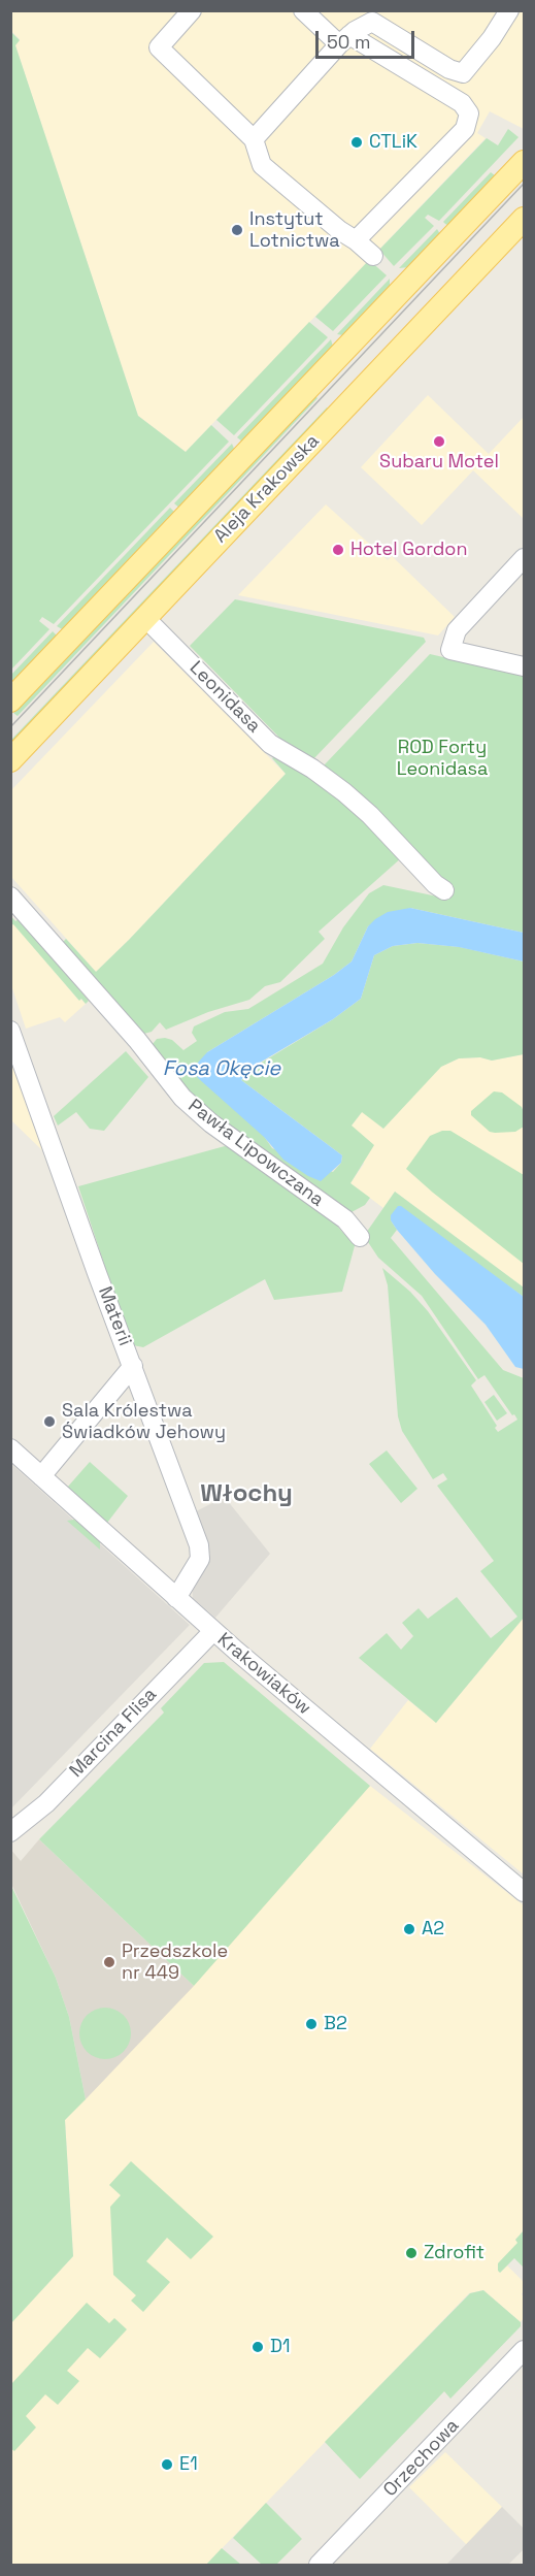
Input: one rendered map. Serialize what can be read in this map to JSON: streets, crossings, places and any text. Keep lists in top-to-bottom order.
{
  "streets": {
    "main road": ["Aleja Krakowska"],
    "street": [
      "Leonidasa",
      "Pawła Lipowczana",
      "Materii",
      "Krakowiaków",
      "Marcina Flisa",
      "Orzechowa"
    ]
  },
  "crossings": [
    ["Aleja Krakowska", "Leonidasa"],
    ["Materii", "Krakowiaków"],
    ["Krakowiaków", "Marcina Flisa"]
  ],
  "districts": ["Włochy"],
  "water": ["Fosa Okęcie"],
  "parks": ["ROD Forty Leonidasa"],
  "places": [
    "CTLiK",
    "Instytut Lotnictwa",
    "Subaru Motel",
    "Hotel Gordon",
    "Sala Królestwa Świadków Jehowy",
    "A2",
    "Przedszkole nr 449",
    "B2",
    "Zdrofit",
    "D1",
    "E1"
  ],
  "scale_bar": "50 m"
}
